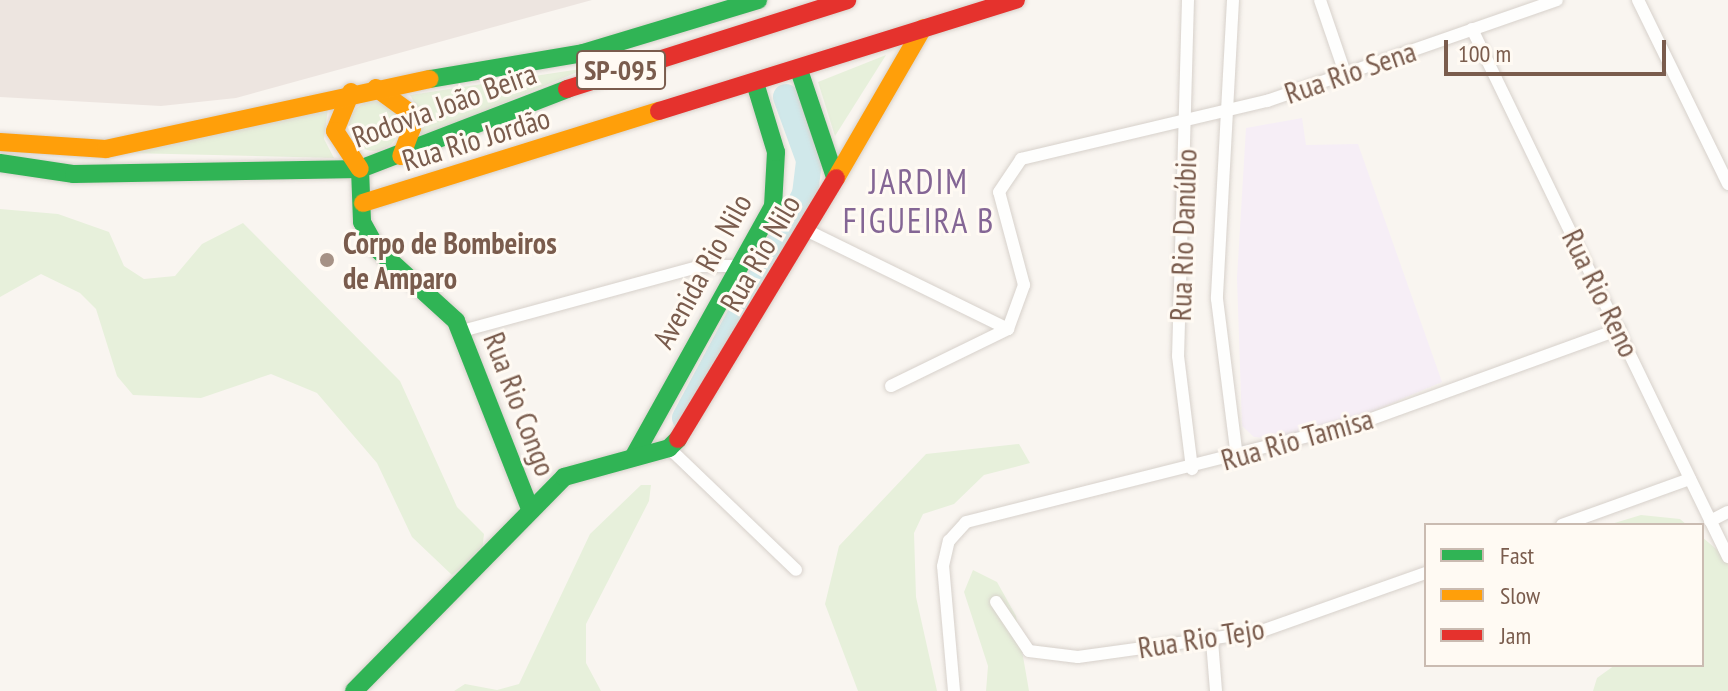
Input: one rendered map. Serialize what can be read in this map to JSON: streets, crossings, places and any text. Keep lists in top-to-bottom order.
{
  "streets": {
    "street": [
      "SP-095",
      "Rua Rio Sena",
      "Rodovia João Beira",
      "Rua Rio Jordão",
      "Rua Rio Danúbio",
      "Rua Rio Nilo",
      "Avenida Rio Nilo",
      "Rua Rio Reno",
      "Rua Rio Congo",
      "Rua Rio Tamisa",
      "Rua Rio Tejo"
    ]
  },
  "crossings": [
    ["Rua Rio Sena", "Rua Rio Danúbio"],
    ["Rua Rio Sena", "Rua Rio Reno"],
    ["Rodovia João Beira", "Rua Rio Congo"],
    ["Rua Rio Jordão", "Rua Rio Nilo"],
    ["Rua Rio Jordão", "Avenida Rio Nilo"],
    ["Rua Rio Jordão", "Rua Rio Congo"],
    ["Rua Rio Danúbio", "Rua Rio Tamisa"],
    ["Rua Rio Reno", "Rua Rio Tamisa"]
  ],
  "districts": ["JARDIM FIGUEIRA B"],
  "places": ["Corpo de Bombeiros de Amparo"],
  "legend": ["Fast", "Slow", "Jam"],
  "scale_bar": "100 m"
}
